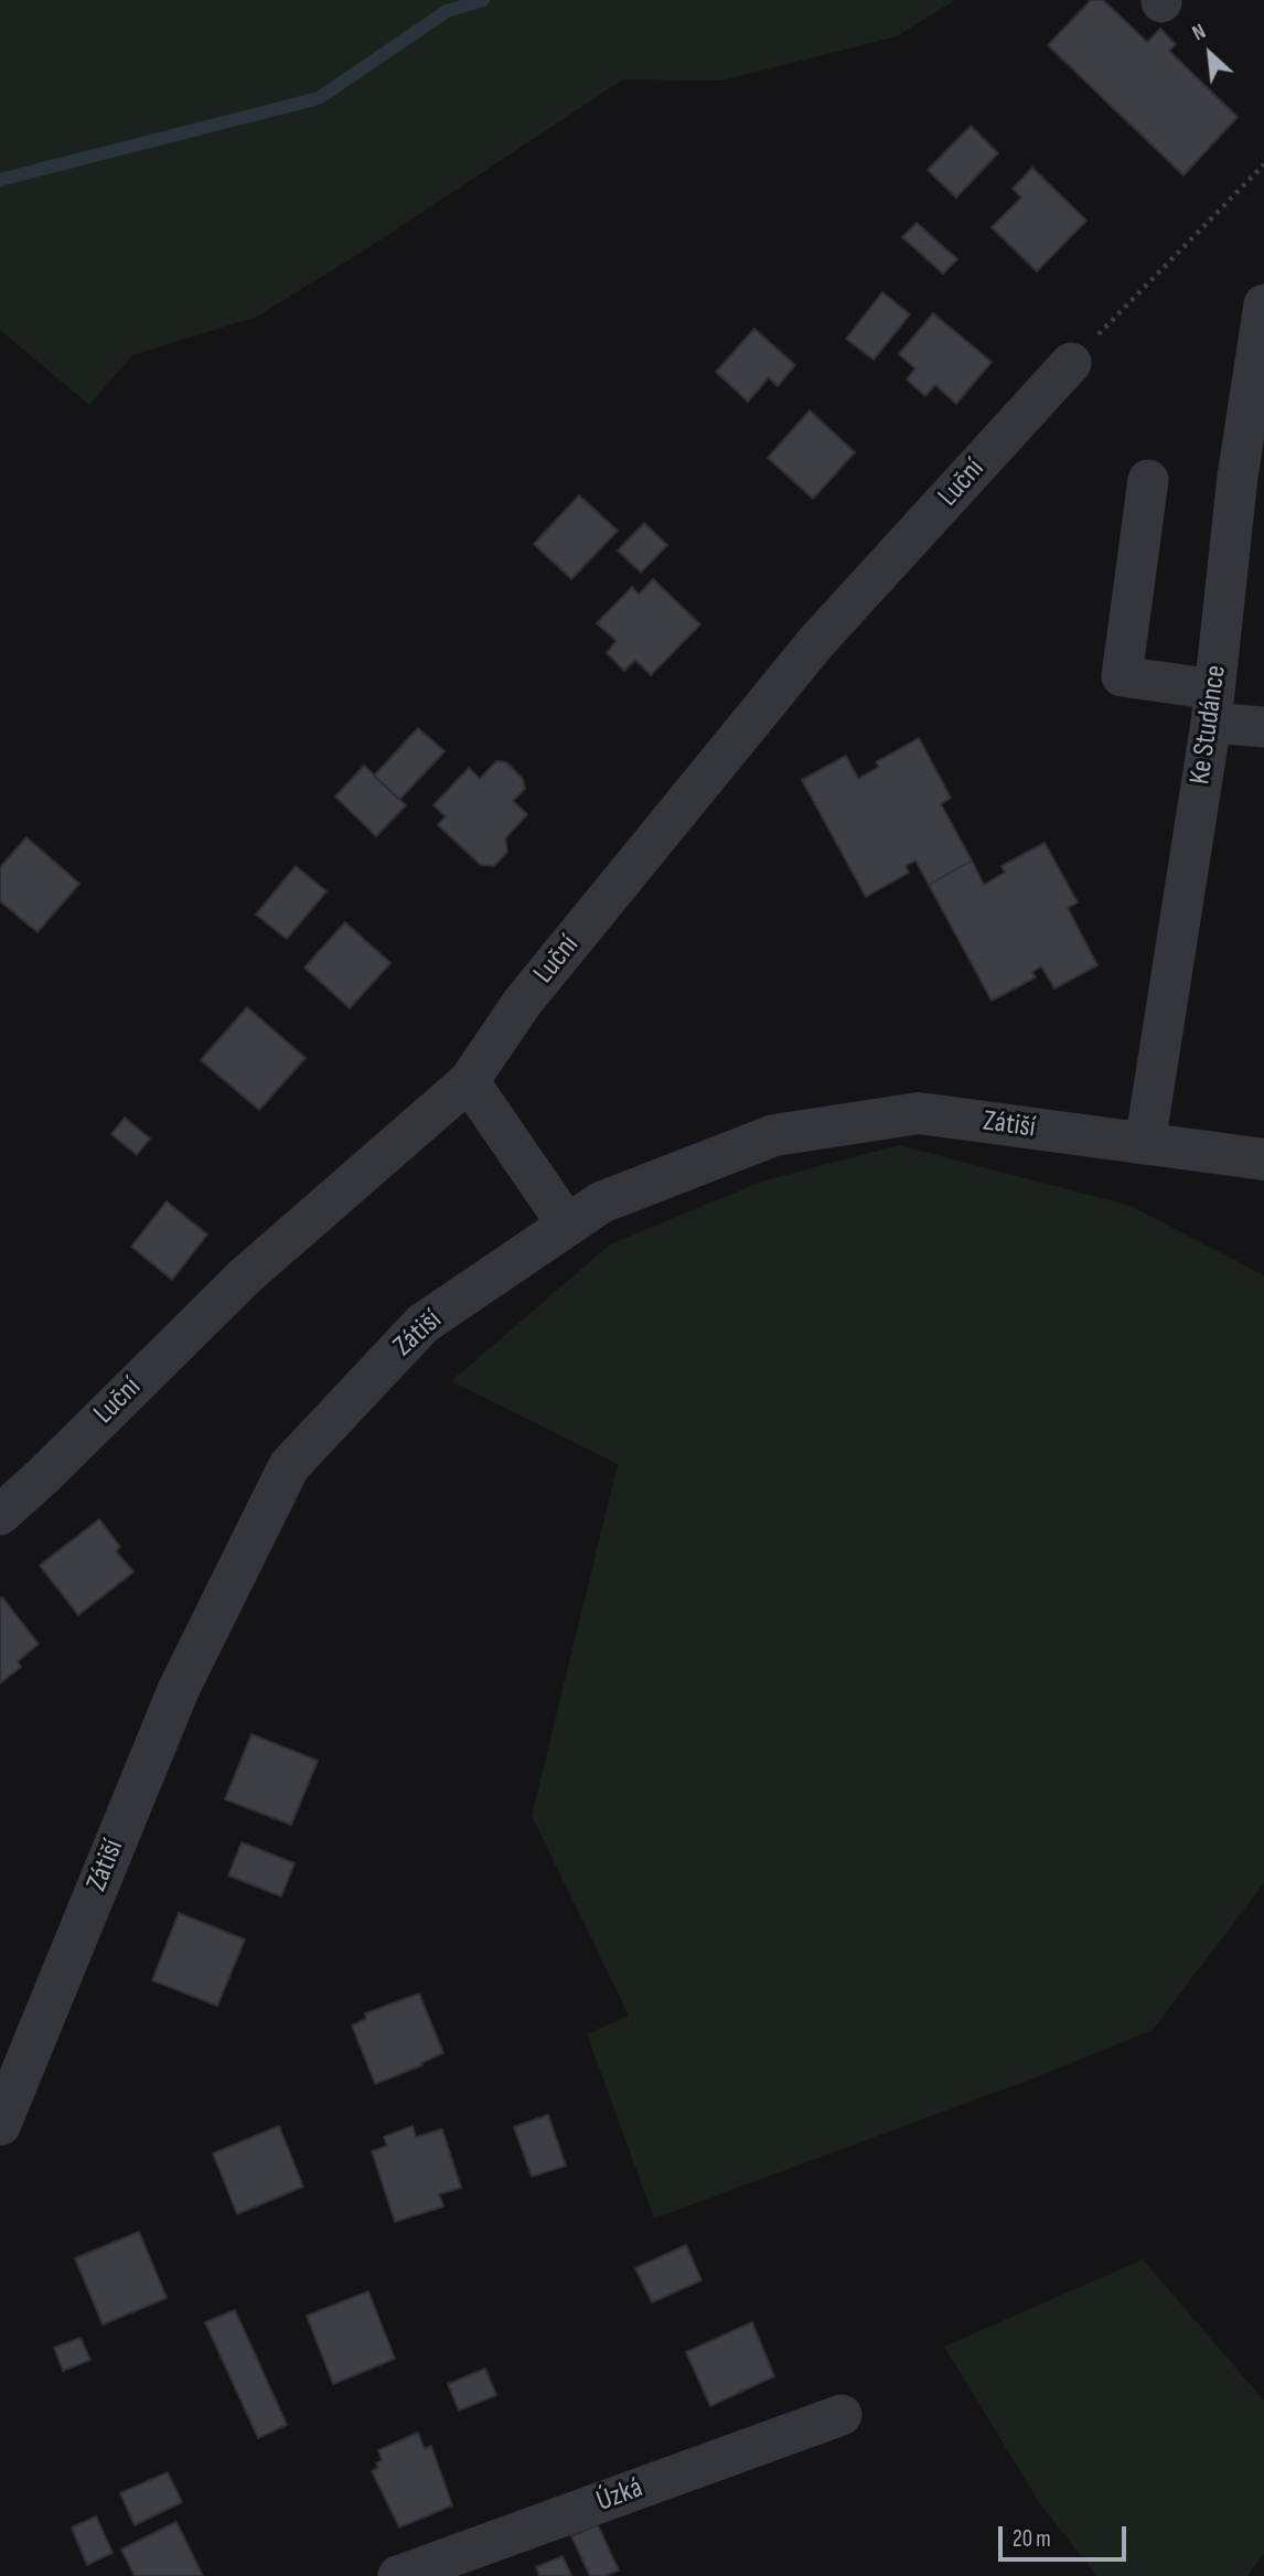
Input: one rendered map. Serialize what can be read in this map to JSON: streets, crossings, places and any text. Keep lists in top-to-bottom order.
{
  "streets": {
    "street": [
      "Luční",
      "Ke Studánce",
      "Zátiší",
      "Úzká"
    ]
  },
  "crossings": [
    ["Ke Studánce", "Zátiší"]
  ],
  "scale_bar": "20 m",
  "north": "top left"
}
